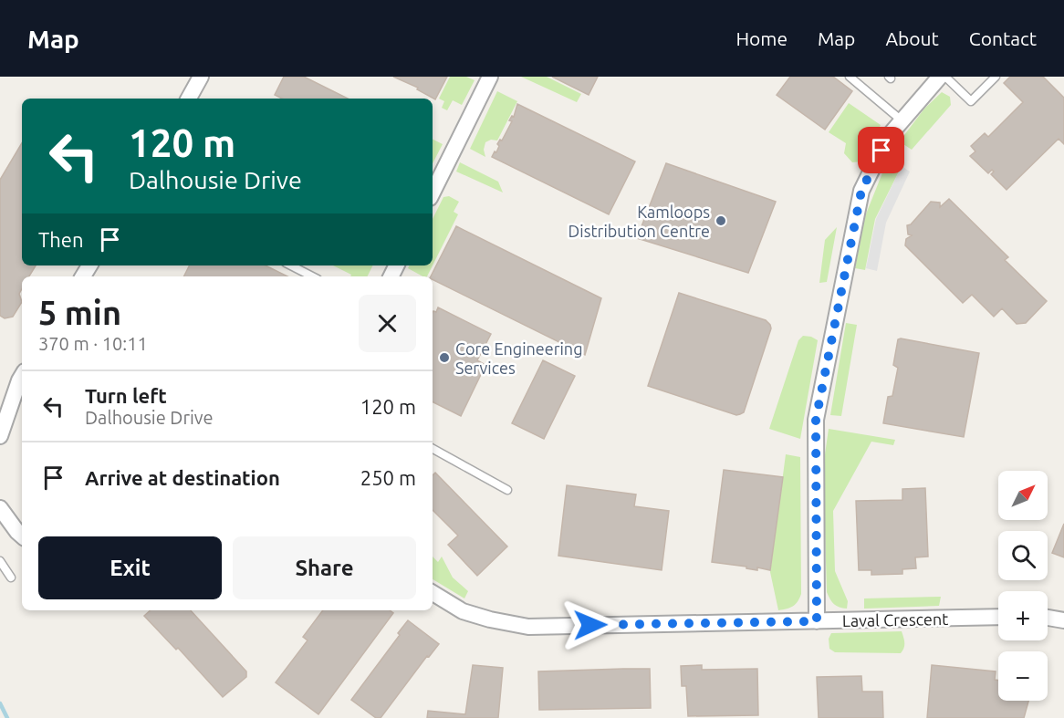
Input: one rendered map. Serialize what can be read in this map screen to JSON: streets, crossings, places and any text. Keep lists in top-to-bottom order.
{
  "streets": {
    "street": ["Laval Crescent"]
  },
  "places": ["Kamloops Distribution Centre", "Core Engineering Services"],
  "north": "top right",
  "page": {
    "header": "Map",
    "nav": [
      "Home",
      "Map",
      "About",
      "Contact"
    ],
    "turn": ["120 m", "Dalhousie Drive"],
    "then": "Then",
    "heading": ["5 min", "370 m · 10:11"],
    "list": [
      {
        "name": "Turn left",
        "note": "Dalhousie Drive",
        "value": "120 m"
      },
      {
        "name": "Arrive at destination",
        "value": "250 m"
      }
    ],
    "map_buttons": ["+", "−"],
    "buttons": ["Exit", "Share"]
  }
}
